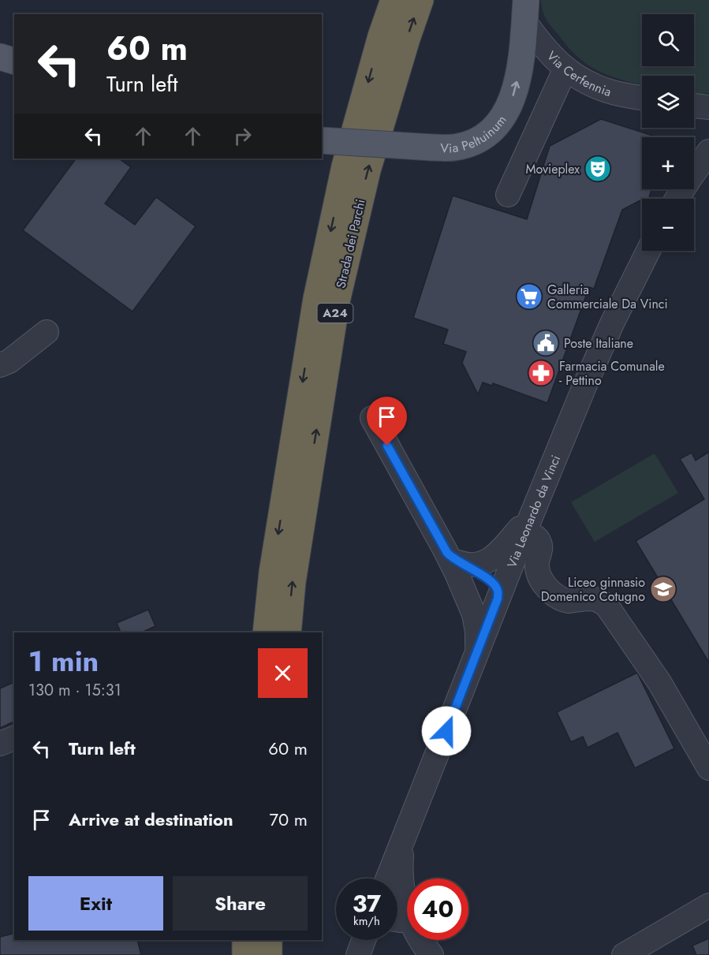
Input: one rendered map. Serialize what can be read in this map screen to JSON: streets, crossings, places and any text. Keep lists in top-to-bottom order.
{
  "streets": {
    "highway": ["Strada dei Parchi", "A24"],
    "main road": ["Via Peltuinum"],
    "street": ["Via Cerfennia", "Via Leonardo da Vinci"]
  },
  "crossings": [
    ["Via Cerfennia", "Via Peltuinum"]
  ],
  "one_way": ["Via Peltuinum"],
  "places": {
    "theatre": ["Movieplex"],
    "supermarket": ["Galleria Commerciale Da Vinci"],
    "public building": ["Poste Italiane"],
    "pharmacy": ["Farmacia Comunale - Pettino"],
    "school or university": ["Liceo ginnasio Domenico Cotugno"]
  },
  "page": {
    "map_buttons": ["+", "−"],
    "turn": ["60 m", "Turn left"],
    "heading": ["1 min", "130 m · 15:31"],
    "list": [
      {
        "name": "Turn left",
        "value": "60 m"
      },
      {
        "name": "Arrive at destination",
        "value": "70 m"
      }
    ],
    "buttons": ["Exit", "Share"],
    "speed": "37 km/h",
    "limit": "40"
  }
}
